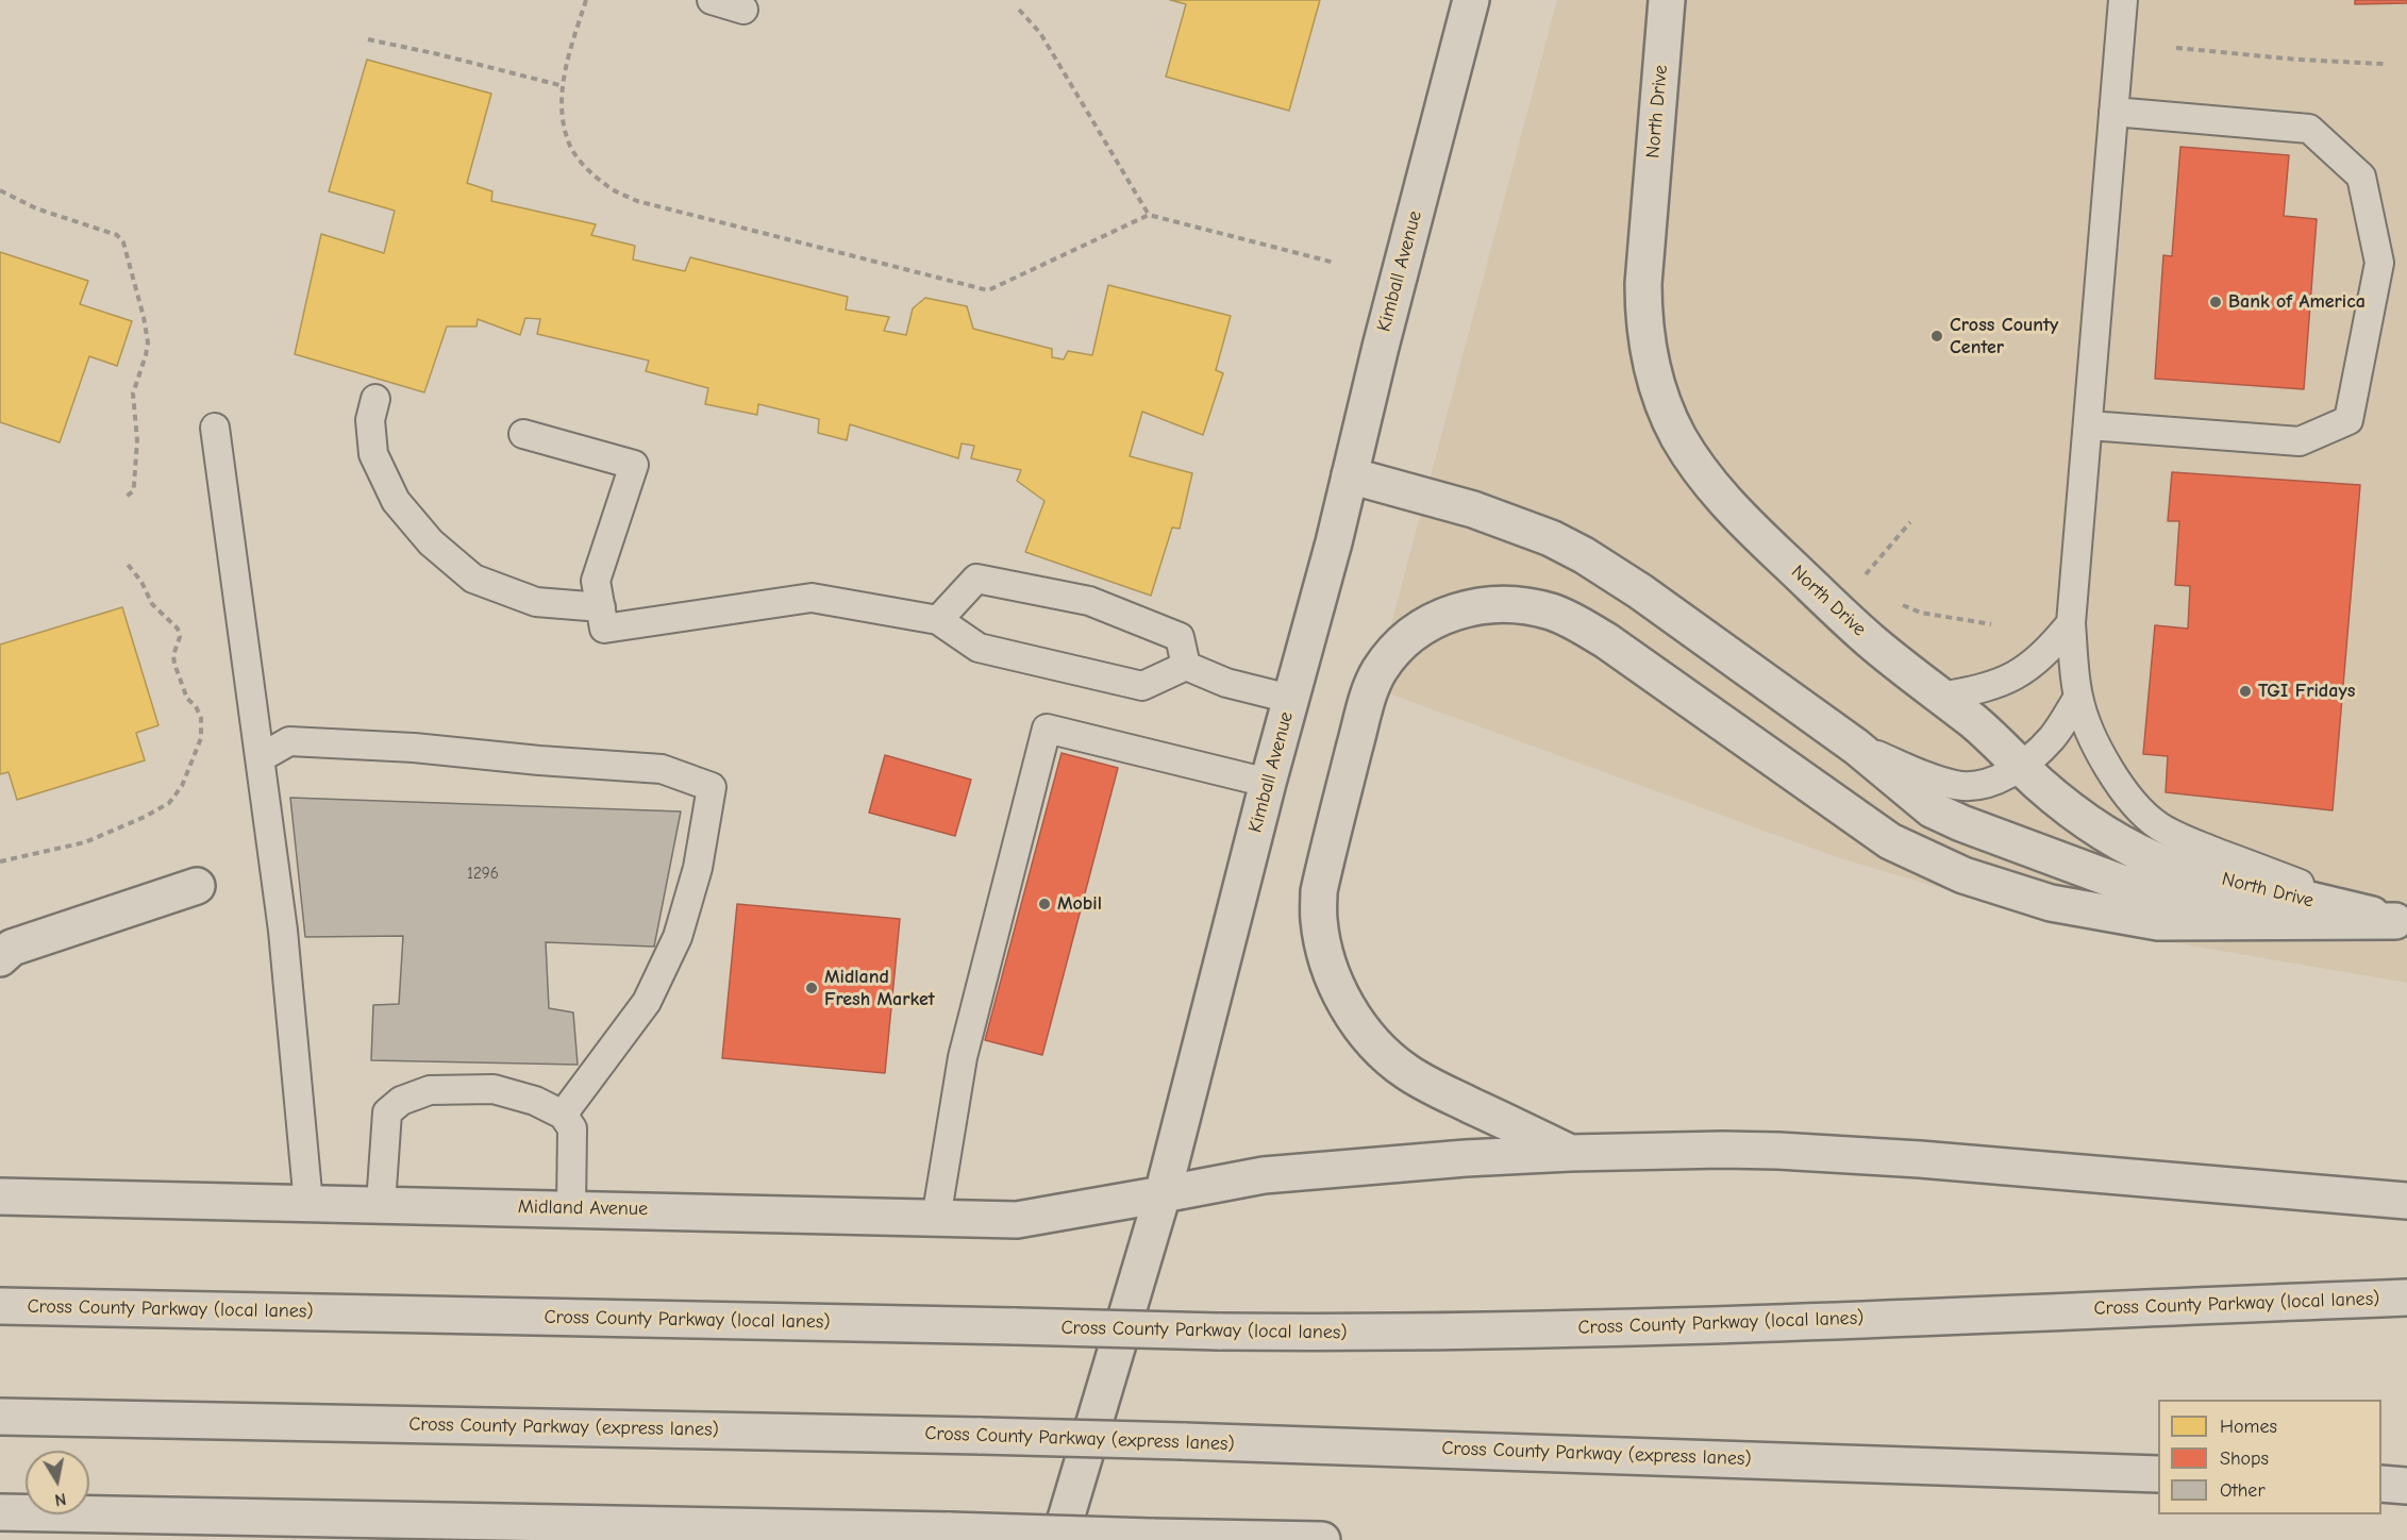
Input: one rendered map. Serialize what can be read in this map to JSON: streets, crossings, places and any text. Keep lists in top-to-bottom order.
{
  "streets": {
    "main road": [
      "North Drive",
      "Kimball Avenue",
      "Midland Avenue",
      "Cross County Parkway (local lanes)",
      "Cross County Parkway (express lanes)"
    ]
  },
  "crossings": [
    ["North Drive", "Kimball Avenue"],
    ["Kimball Avenue", "Midland Avenue"]
  ],
  "places": [
    "Bank of America",
    "Cross County Center",
    "TGI Fridays",
    "Mobil",
    "Midland Fresh Market"
  ],
  "house_numbers": ["1296"],
  "legend": ["Homes", "Shops", "Other"],
  "north": "bottom"
}
